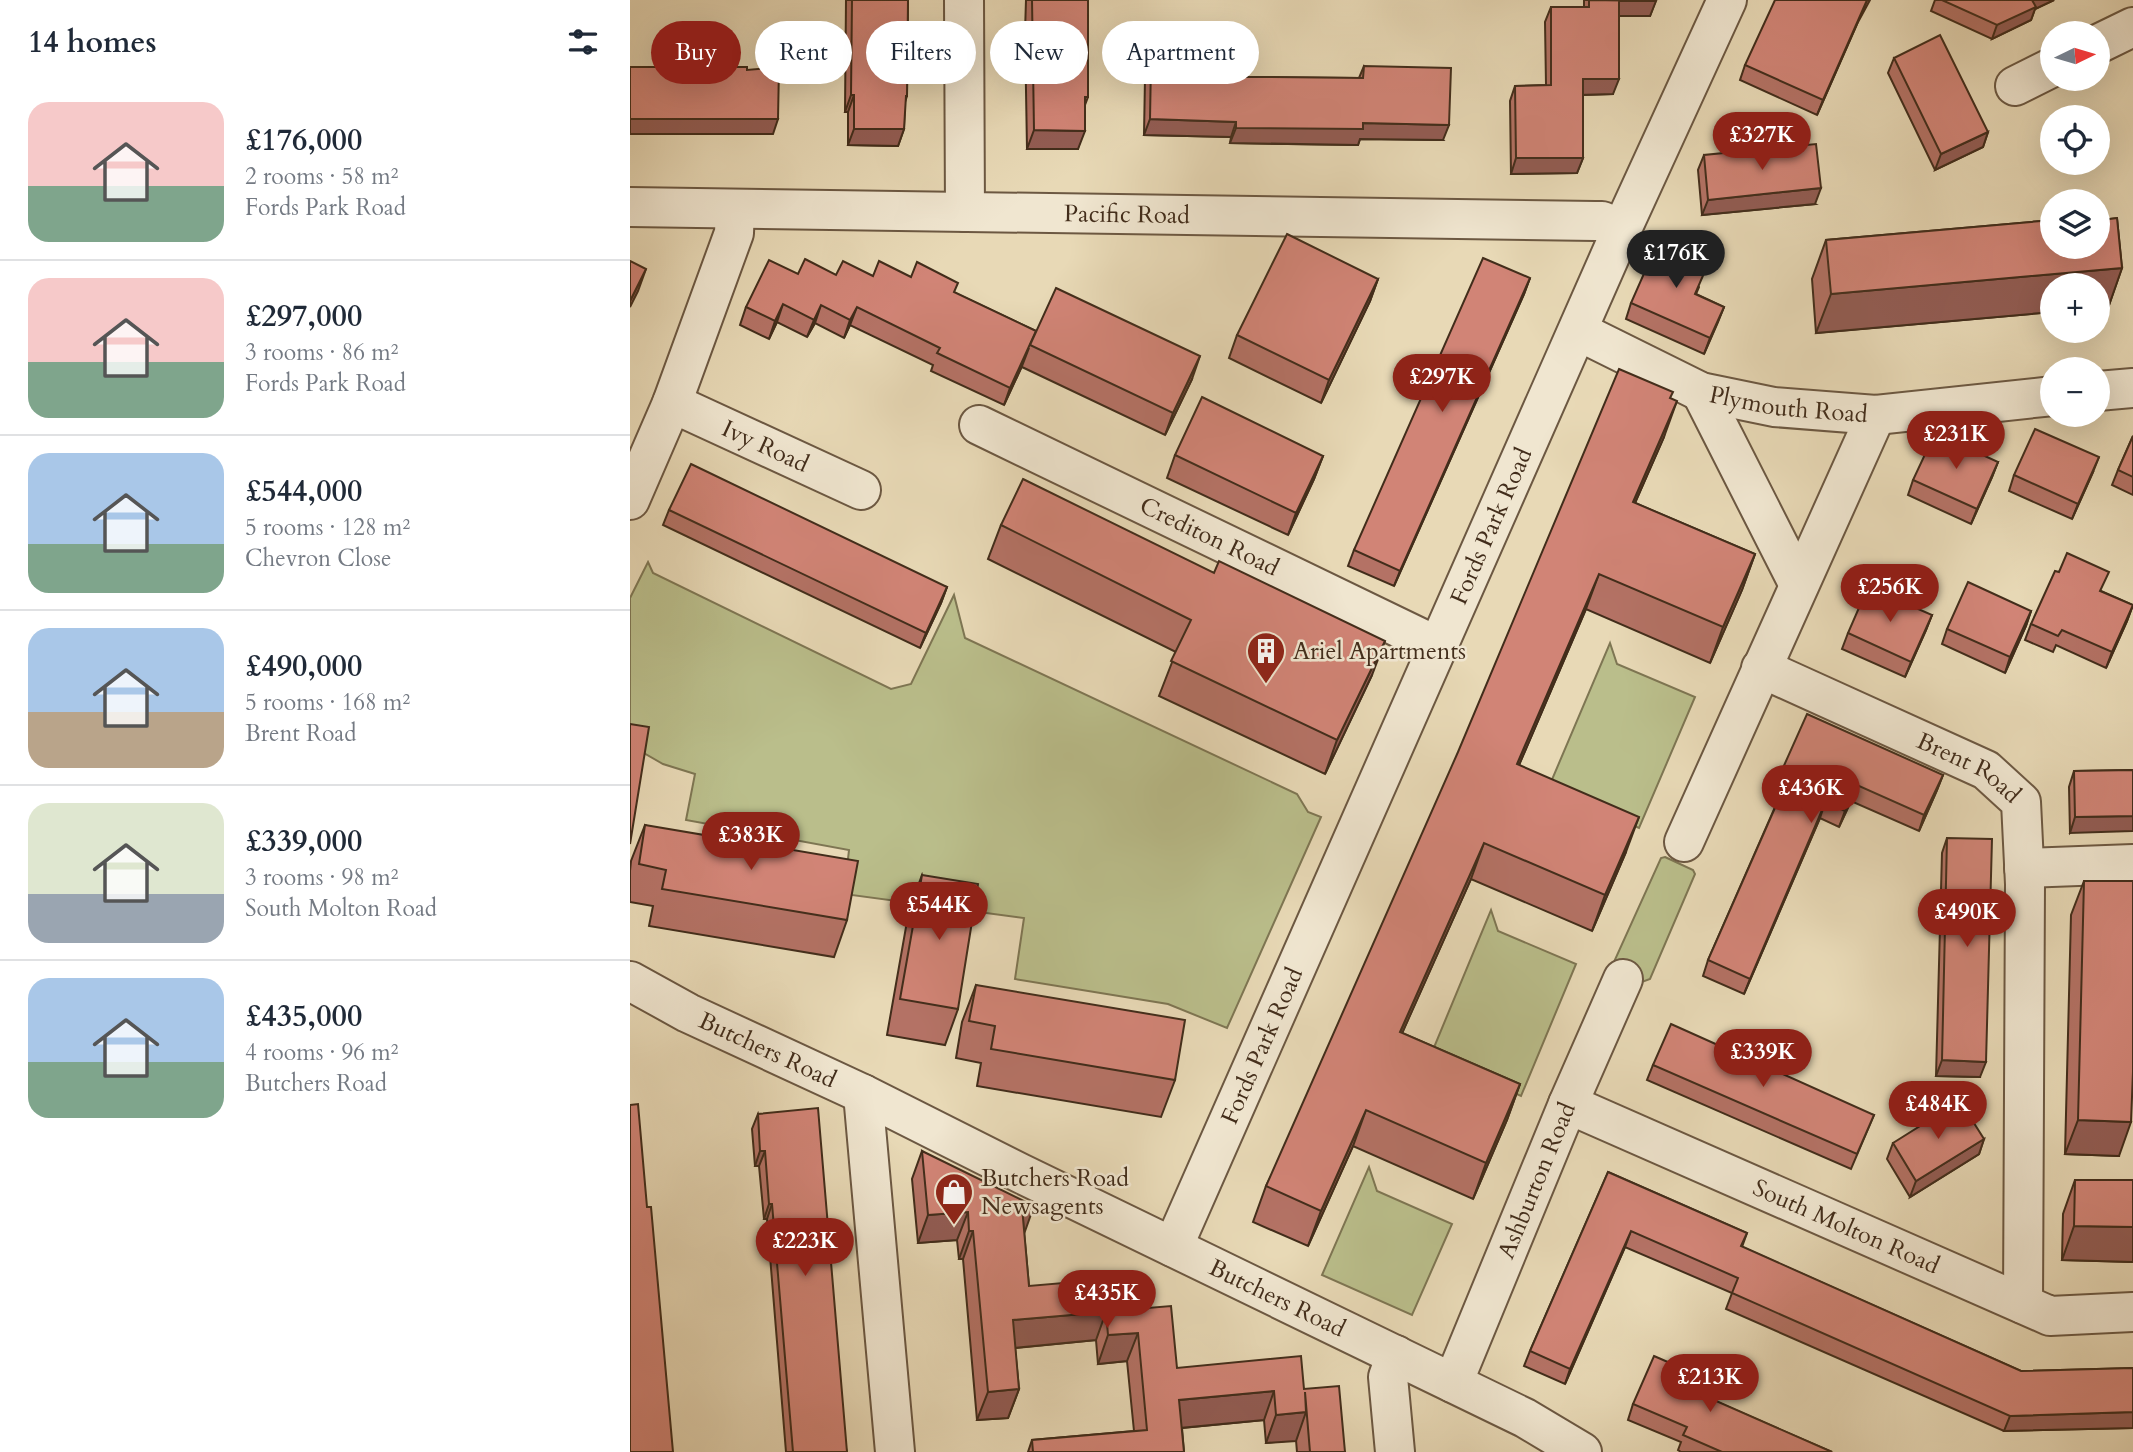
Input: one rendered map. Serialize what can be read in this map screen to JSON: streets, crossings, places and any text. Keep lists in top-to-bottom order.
{
  "streets": {
    "street": [
      "Pacific Road",
      "Plymouth Road",
      "Ivy Road",
      "Fords Park Road",
      "Crediton Road",
      "Brent Road",
      "Butchers Road",
      "Ashburton Road",
      "South Molton Road"
    ]
  },
  "crossings": [
    ["Pacific Road", "Fords Park Road"],
    ["Plymouth Road", "Fords Park Road"],
    ["Fords Park Road", "Crediton Road"],
    ["Fords Park Road", "Butchers Road"],
    ["Brent Road", "South Molton Road"],
    ["Butchers Road", "Ashburton Road"],
    ["Ashburton Road", "South Molton Road"]
  ],
  "places": {
    "building": ["Ariel Apartments"],
    "shop": ["Butchers Road Newsagents"]
  },
  "north": "right",
  "page": {
    "heading": "14 homes",
    "map_buttons": ["+", "−"],
    "chip": [
      "Buy",
      "Rent",
      "Filters",
      "New",
      "Apartment"
    ],
    "list": [
      {
        "name": "£176,000",
        "note": "2 rooms · 58 m² · Fords Park Road"
      },
      {
        "name": "£297,000",
        "note": "3 rooms · 86 m² · Fords Park Road"
      },
      {
        "name": "£544,000",
        "note": "5 rooms · 128 m² · Chevron Close"
      },
      {
        "name": "£490,000",
        "note": "5 rooms · 168 m² · Brent Road"
      },
      {
        "name": "£339,000",
        "note": "3 rooms · 98 m² · South Molton Road"
      },
      {
        "name": "£435,000",
        "note": "4 rooms · 96 m² · Butchers Road"
      }
    ],
    "price": [
      "£327K",
      "£176K",
      "£297K",
      "£231K",
      "£256K",
      "£436K",
      "£383K",
      "£544K",
      "£490K",
      "£339K",
      "£484K",
      "£223K",
      "£435K",
      "£213K"
    ]
  }
}
